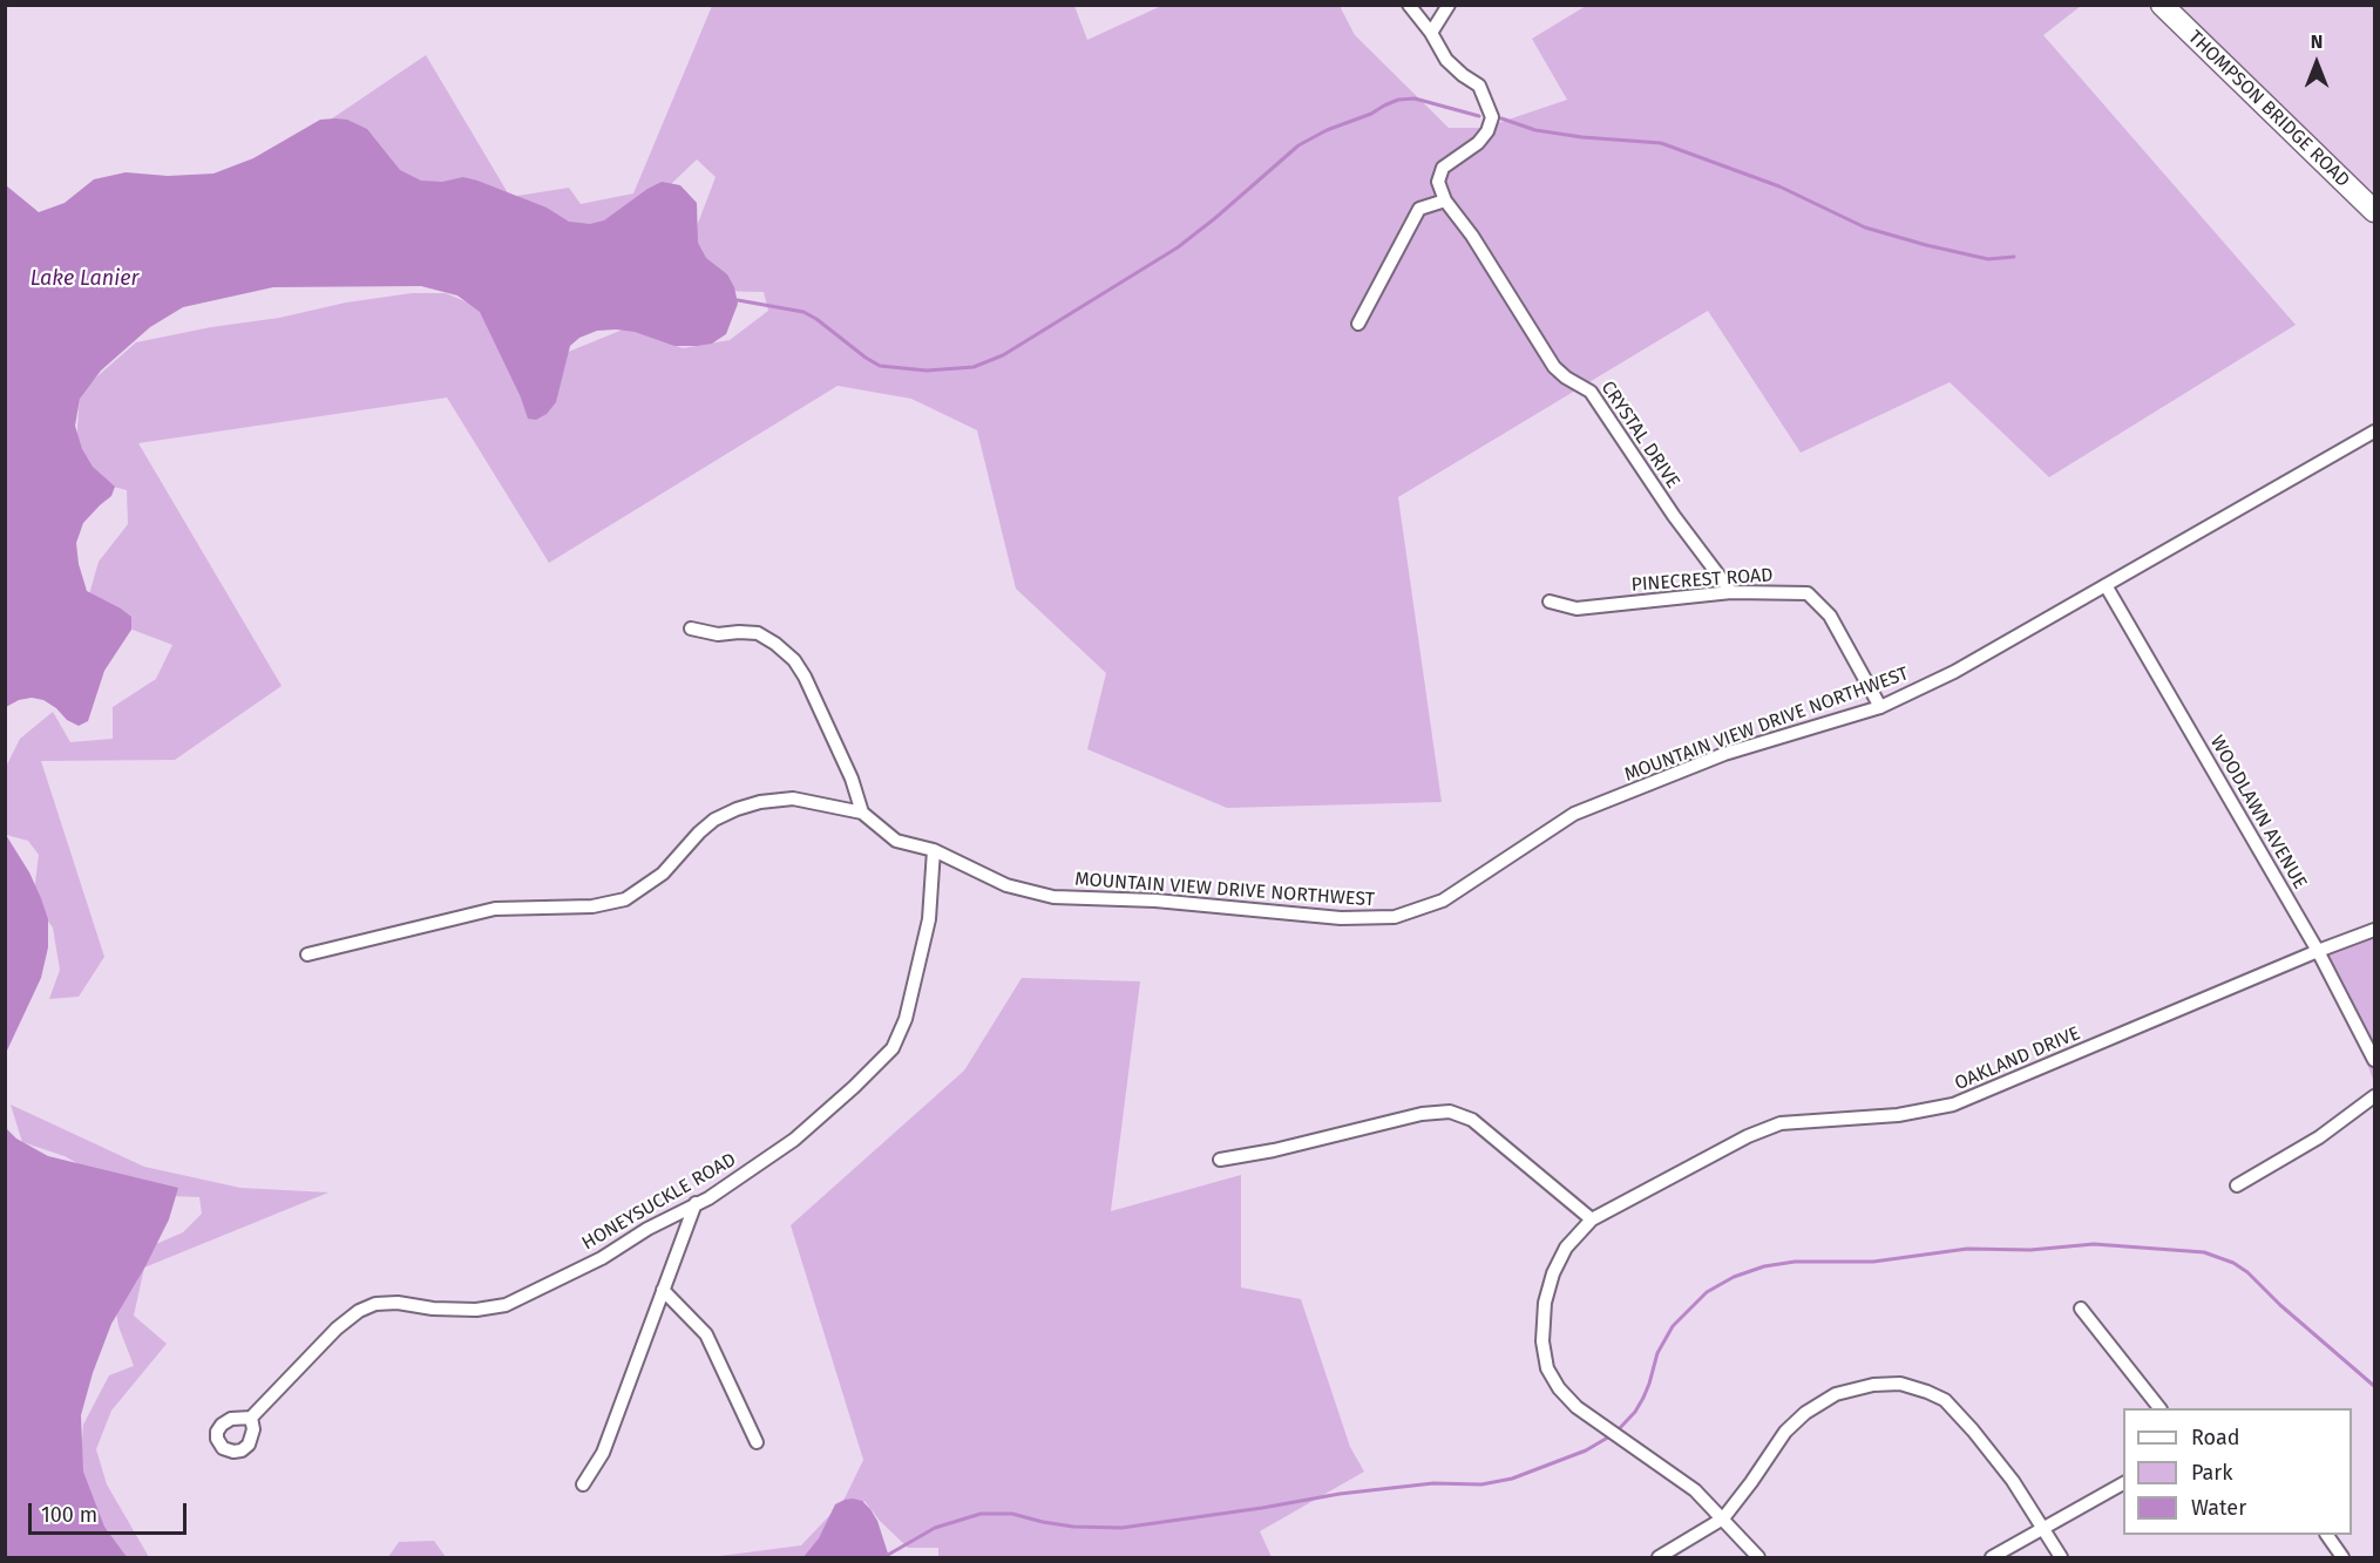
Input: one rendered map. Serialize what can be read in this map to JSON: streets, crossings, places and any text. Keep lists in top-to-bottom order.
{
  "streets": {
    "highway": ["THOMPSON BRIDGE ROAD"],
    "street": [
      "CRYSTAL DRIVE",
      "PINECREST ROAD",
      "MOUNTAIN VIEW DRIVE NORTHWEST",
      "WOODLAWN AVENUE",
      "OAKLAND DRIVE",
      "HONEYSUCKLE ROAD"
    ]
  },
  "crossings": [
    ["CRYSTAL DRIVE", "PINECREST ROAD"],
    ["PINECREST ROAD", "MOUNTAIN VIEW DRIVE NORTHWEST"],
    ["MOUNTAIN VIEW DRIVE NORTHWEST", "WOODLAWN AVENUE"],
    ["MOUNTAIN VIEW DRIVE NORTHWEST", "HONEYSUCKLE ROAD"],
    ["WOODLAWN AVENUE", "OAKLAND DRIVE"]
  ],
  "water": ["Lake Lanier"],
  "legend": ["Road", "Park", "Water"],
  "scale_bar": "100 m",
  "north": "top"
}
